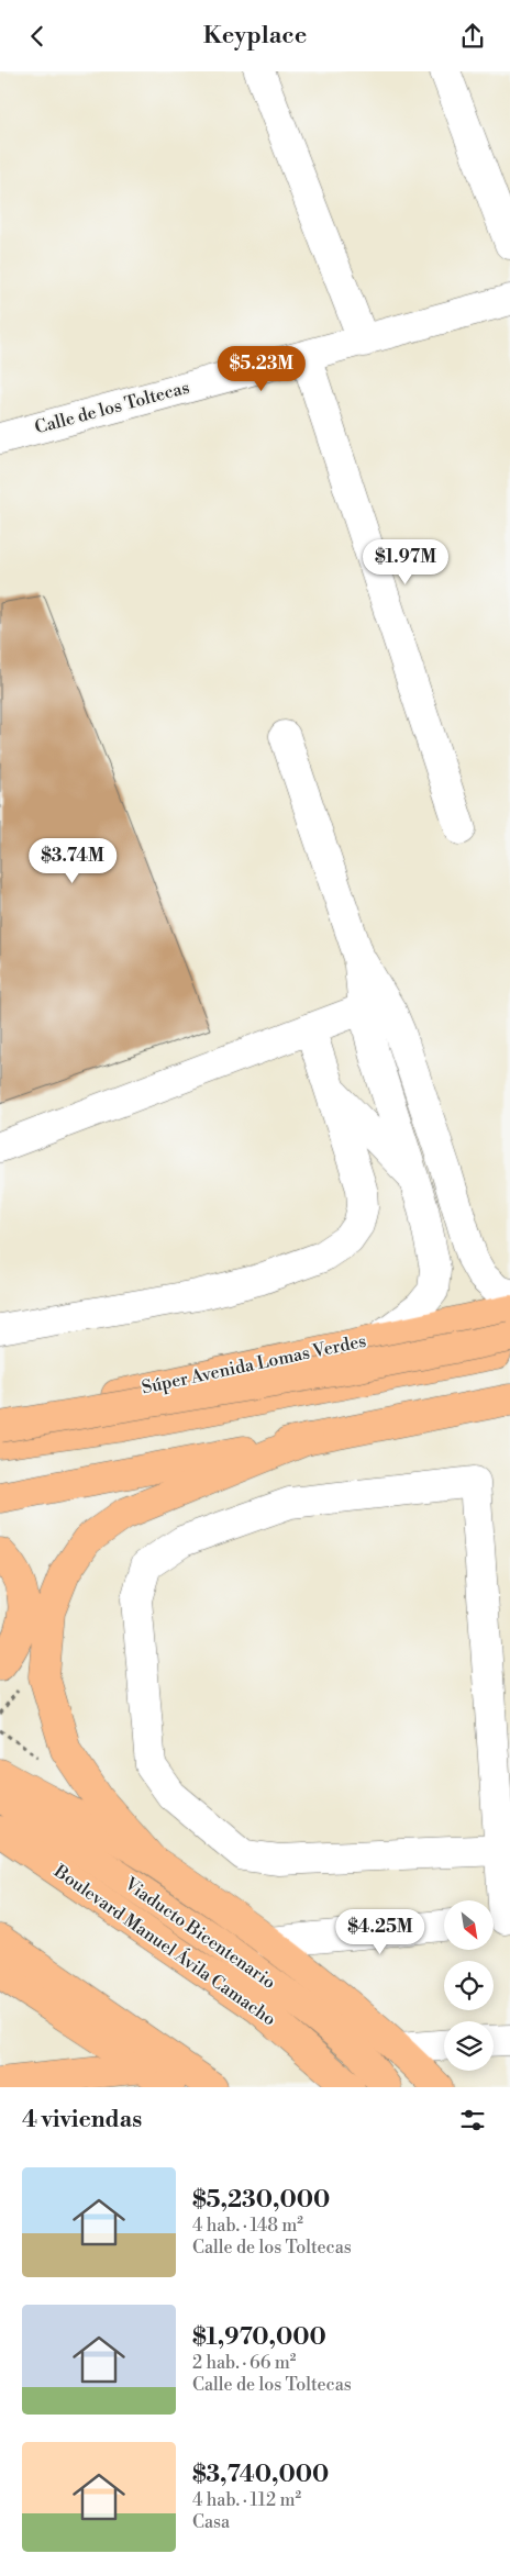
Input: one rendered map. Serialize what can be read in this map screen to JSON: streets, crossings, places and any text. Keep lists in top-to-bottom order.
{
  "streets": {
    "main road": ["Súper Avenida Lomas Verdes", "Viaducto Bicentenario", "Boulevard Manuel Ávila Camacho"],
    "street": ["Calle de los Toltecas"]
  },
  "crossings": [
    ["Viaducto Bicentenario", "Boulevard Manuel Ávila Camacho"]
  ],
  "north": "bottom right",
  "page": {
    "header": "Keyplace",
    "price": [
      "$5.23M",
      "$1.97M",
      "$3.74M",
      "$4.25M"
    ],
    "heading": "4 viviendas",
    "list": [
      {
        "name": "$5,230,000",
        "note": "4 hab. · 148 m² · Calle de los Toltecas"
      },
      {
        "name": "$1,970,000",
        "note": "2 hab. · 66 m² · Calle de los Toltecas"
      },
      {
        "name": "$3,740,000",
        "note": "4 hab. · 112 m² · Casa"
      }
    ]
  }
}
